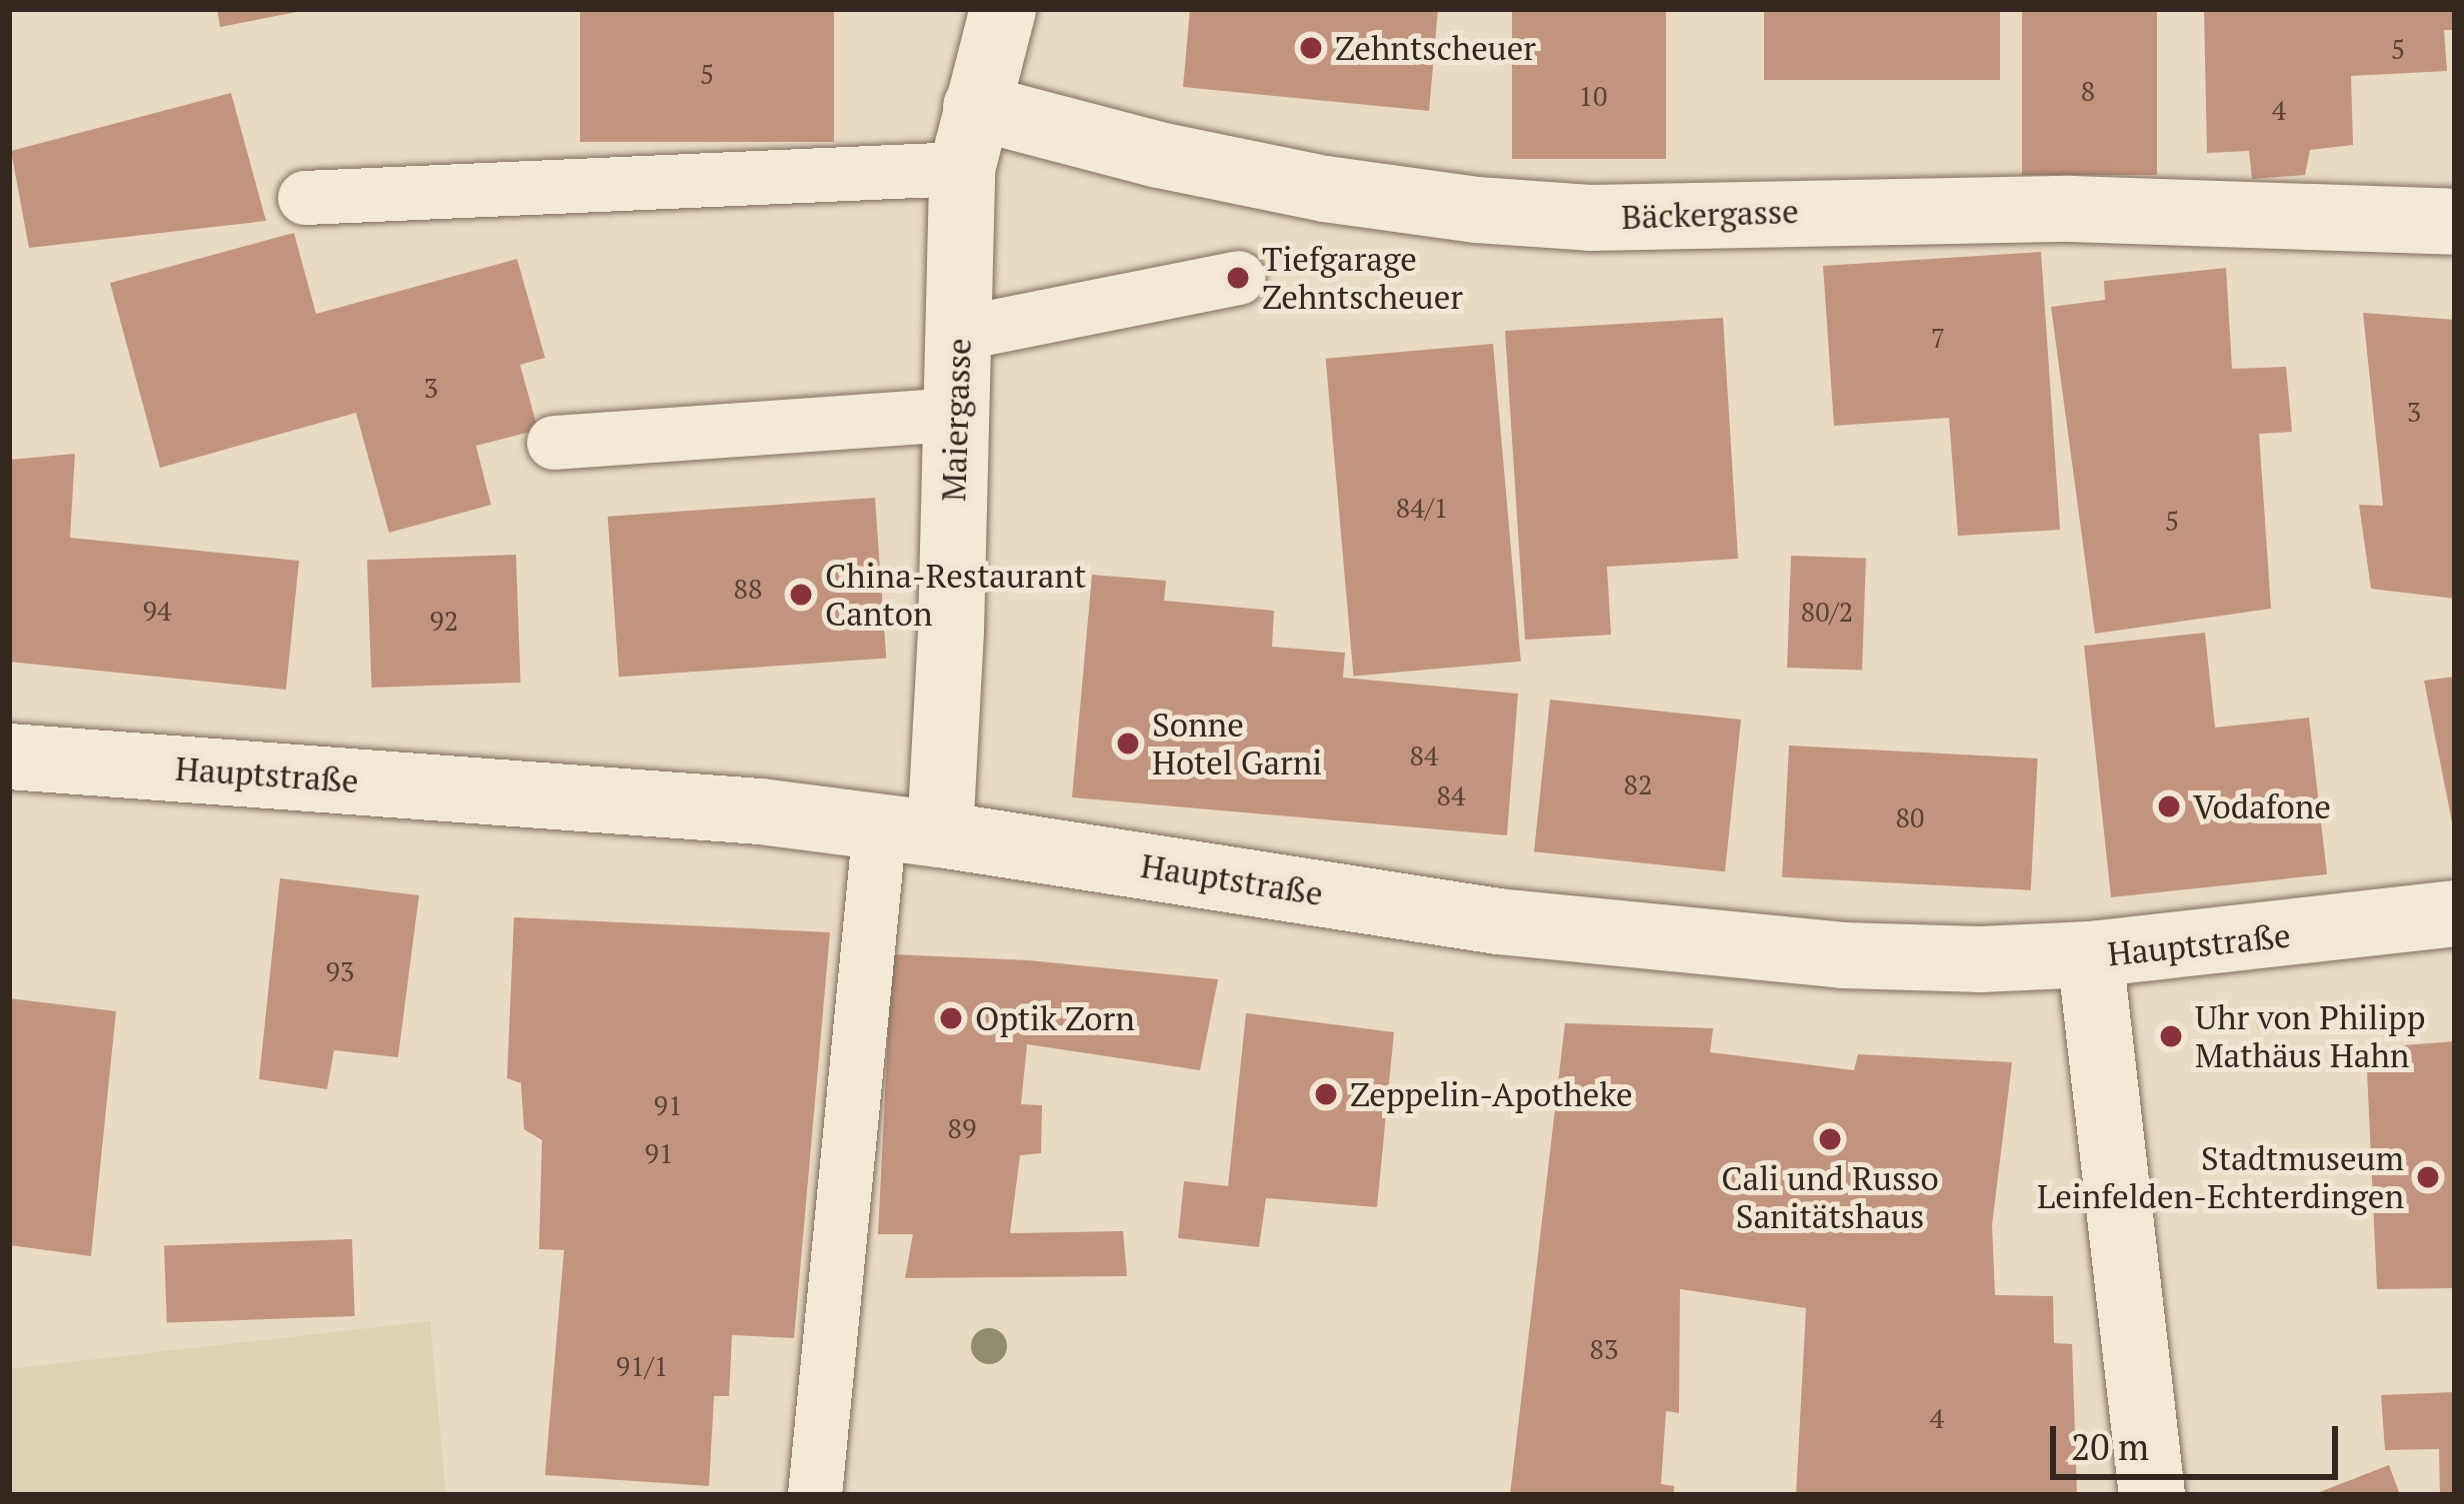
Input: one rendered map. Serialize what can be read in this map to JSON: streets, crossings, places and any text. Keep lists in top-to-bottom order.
{
  "streets": {
    "street": ["Bäckergasse", "Maiergasse", "Hauptstraße"]
  },
  "crossings": [
    ["Bäckergasse", "Maiergasse"],
    ["Maiergasse", "Hauptstraße"]
  ],
  "places": [
    "Zehntscheuer",
    "Tiefgarage Zehntscheuer",
    "China-Restaurant Canton",
    "Sonne Hotel Garni",
    "Vodafone",
    "Optik Zorn",
    "Uhr von Philipp Mathäus Hahn",
    "Zeppelin-Apotheke",
    "Cali und Russo Sanitätshaus",
    "Stadtmuseum Leinfelden-Echterdingen"
  ],
  "house_numbers": [
    "5",
    "5",
    "8",
    "10",
    "4",
    "7",
    "3",
    "3",
    "84/1",
    "5",
    "88",
    "94",
    "80/2",
    "92",
    "84",
    "82",
    "84",
    "80",
    "93",
    "91",
    "89",
    "91",
    "83",
    "91/1",
    "4"
  ],
  "scale_bar": "20 m"
}
